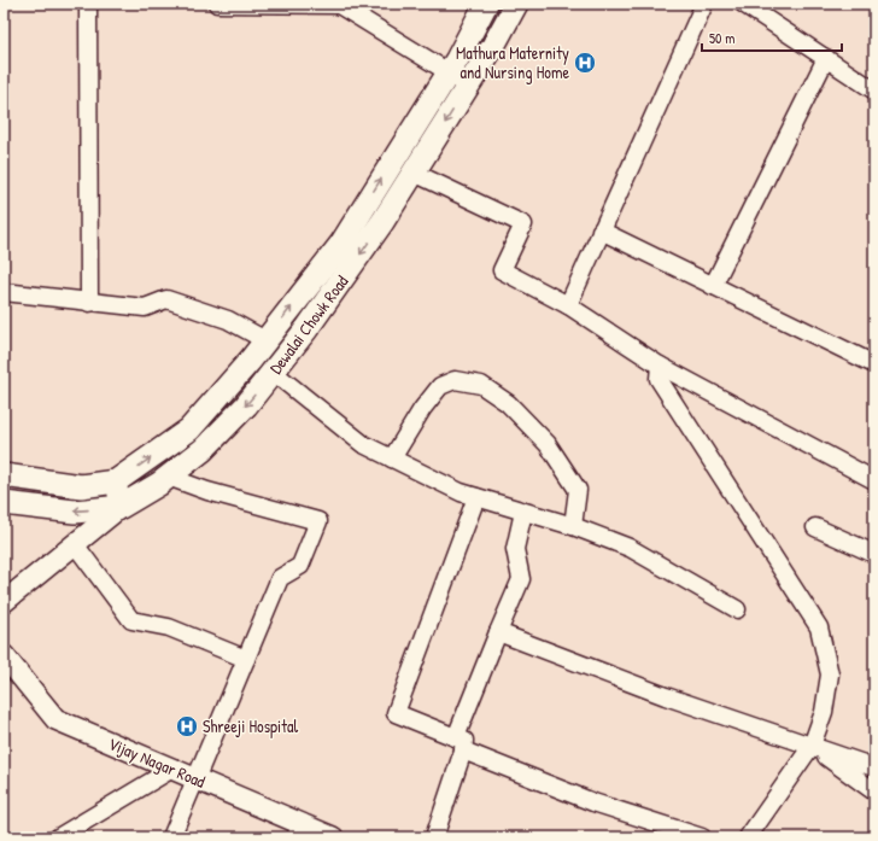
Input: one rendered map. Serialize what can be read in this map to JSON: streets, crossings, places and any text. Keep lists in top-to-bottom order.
{
  "streets": {
    "main road": ["Dewalai Chowk Road"],
    "street": ["Vijay Nagar Road"]
  },
  "places": {
    "hospital": ["Mathura Maternity and Nursing Home", "Shreeji Hospital"]
  },
  "scale_bar": "50 m"
}
